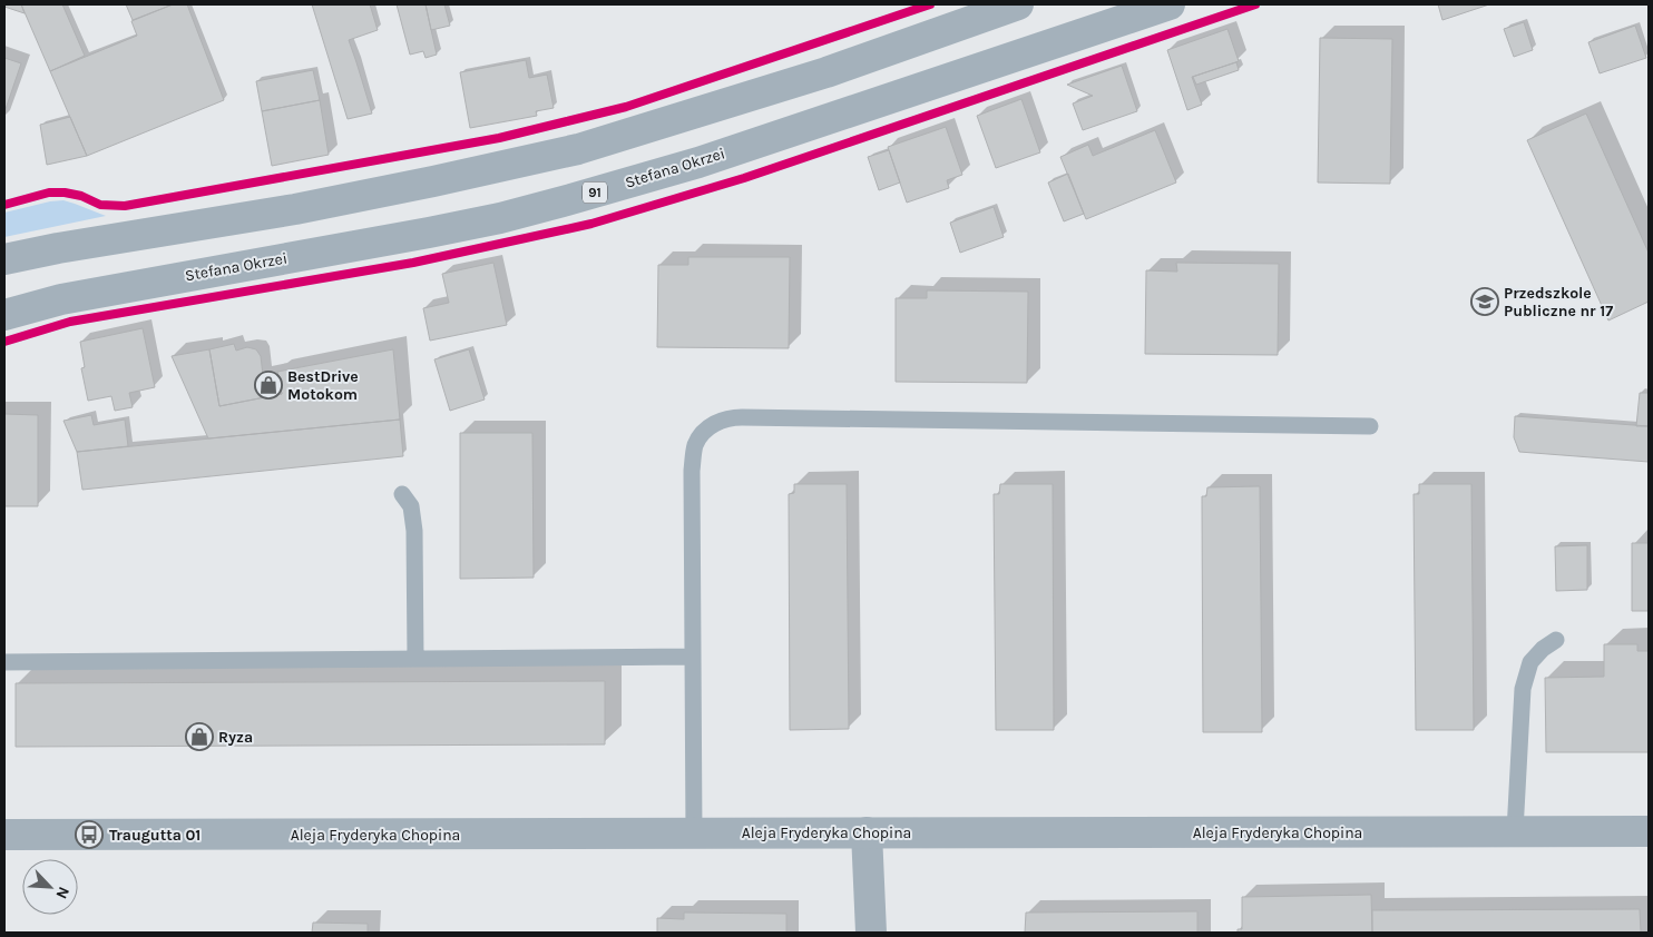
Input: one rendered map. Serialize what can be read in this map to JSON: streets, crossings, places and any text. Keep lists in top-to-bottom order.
{
  "streets": {
    "main road": ["Stefana Okrzei", "91", "Aleja Fryderyka Chopina"]
  },
  "places": {
    "school or university": ["Przedszkole Publiczne nr 17"],
    "shop": ["BestDrive Motokom", "Ryza"],
    "bus stop": ["Traugutta 01"]
  },
  "north": "bottom right"
}
